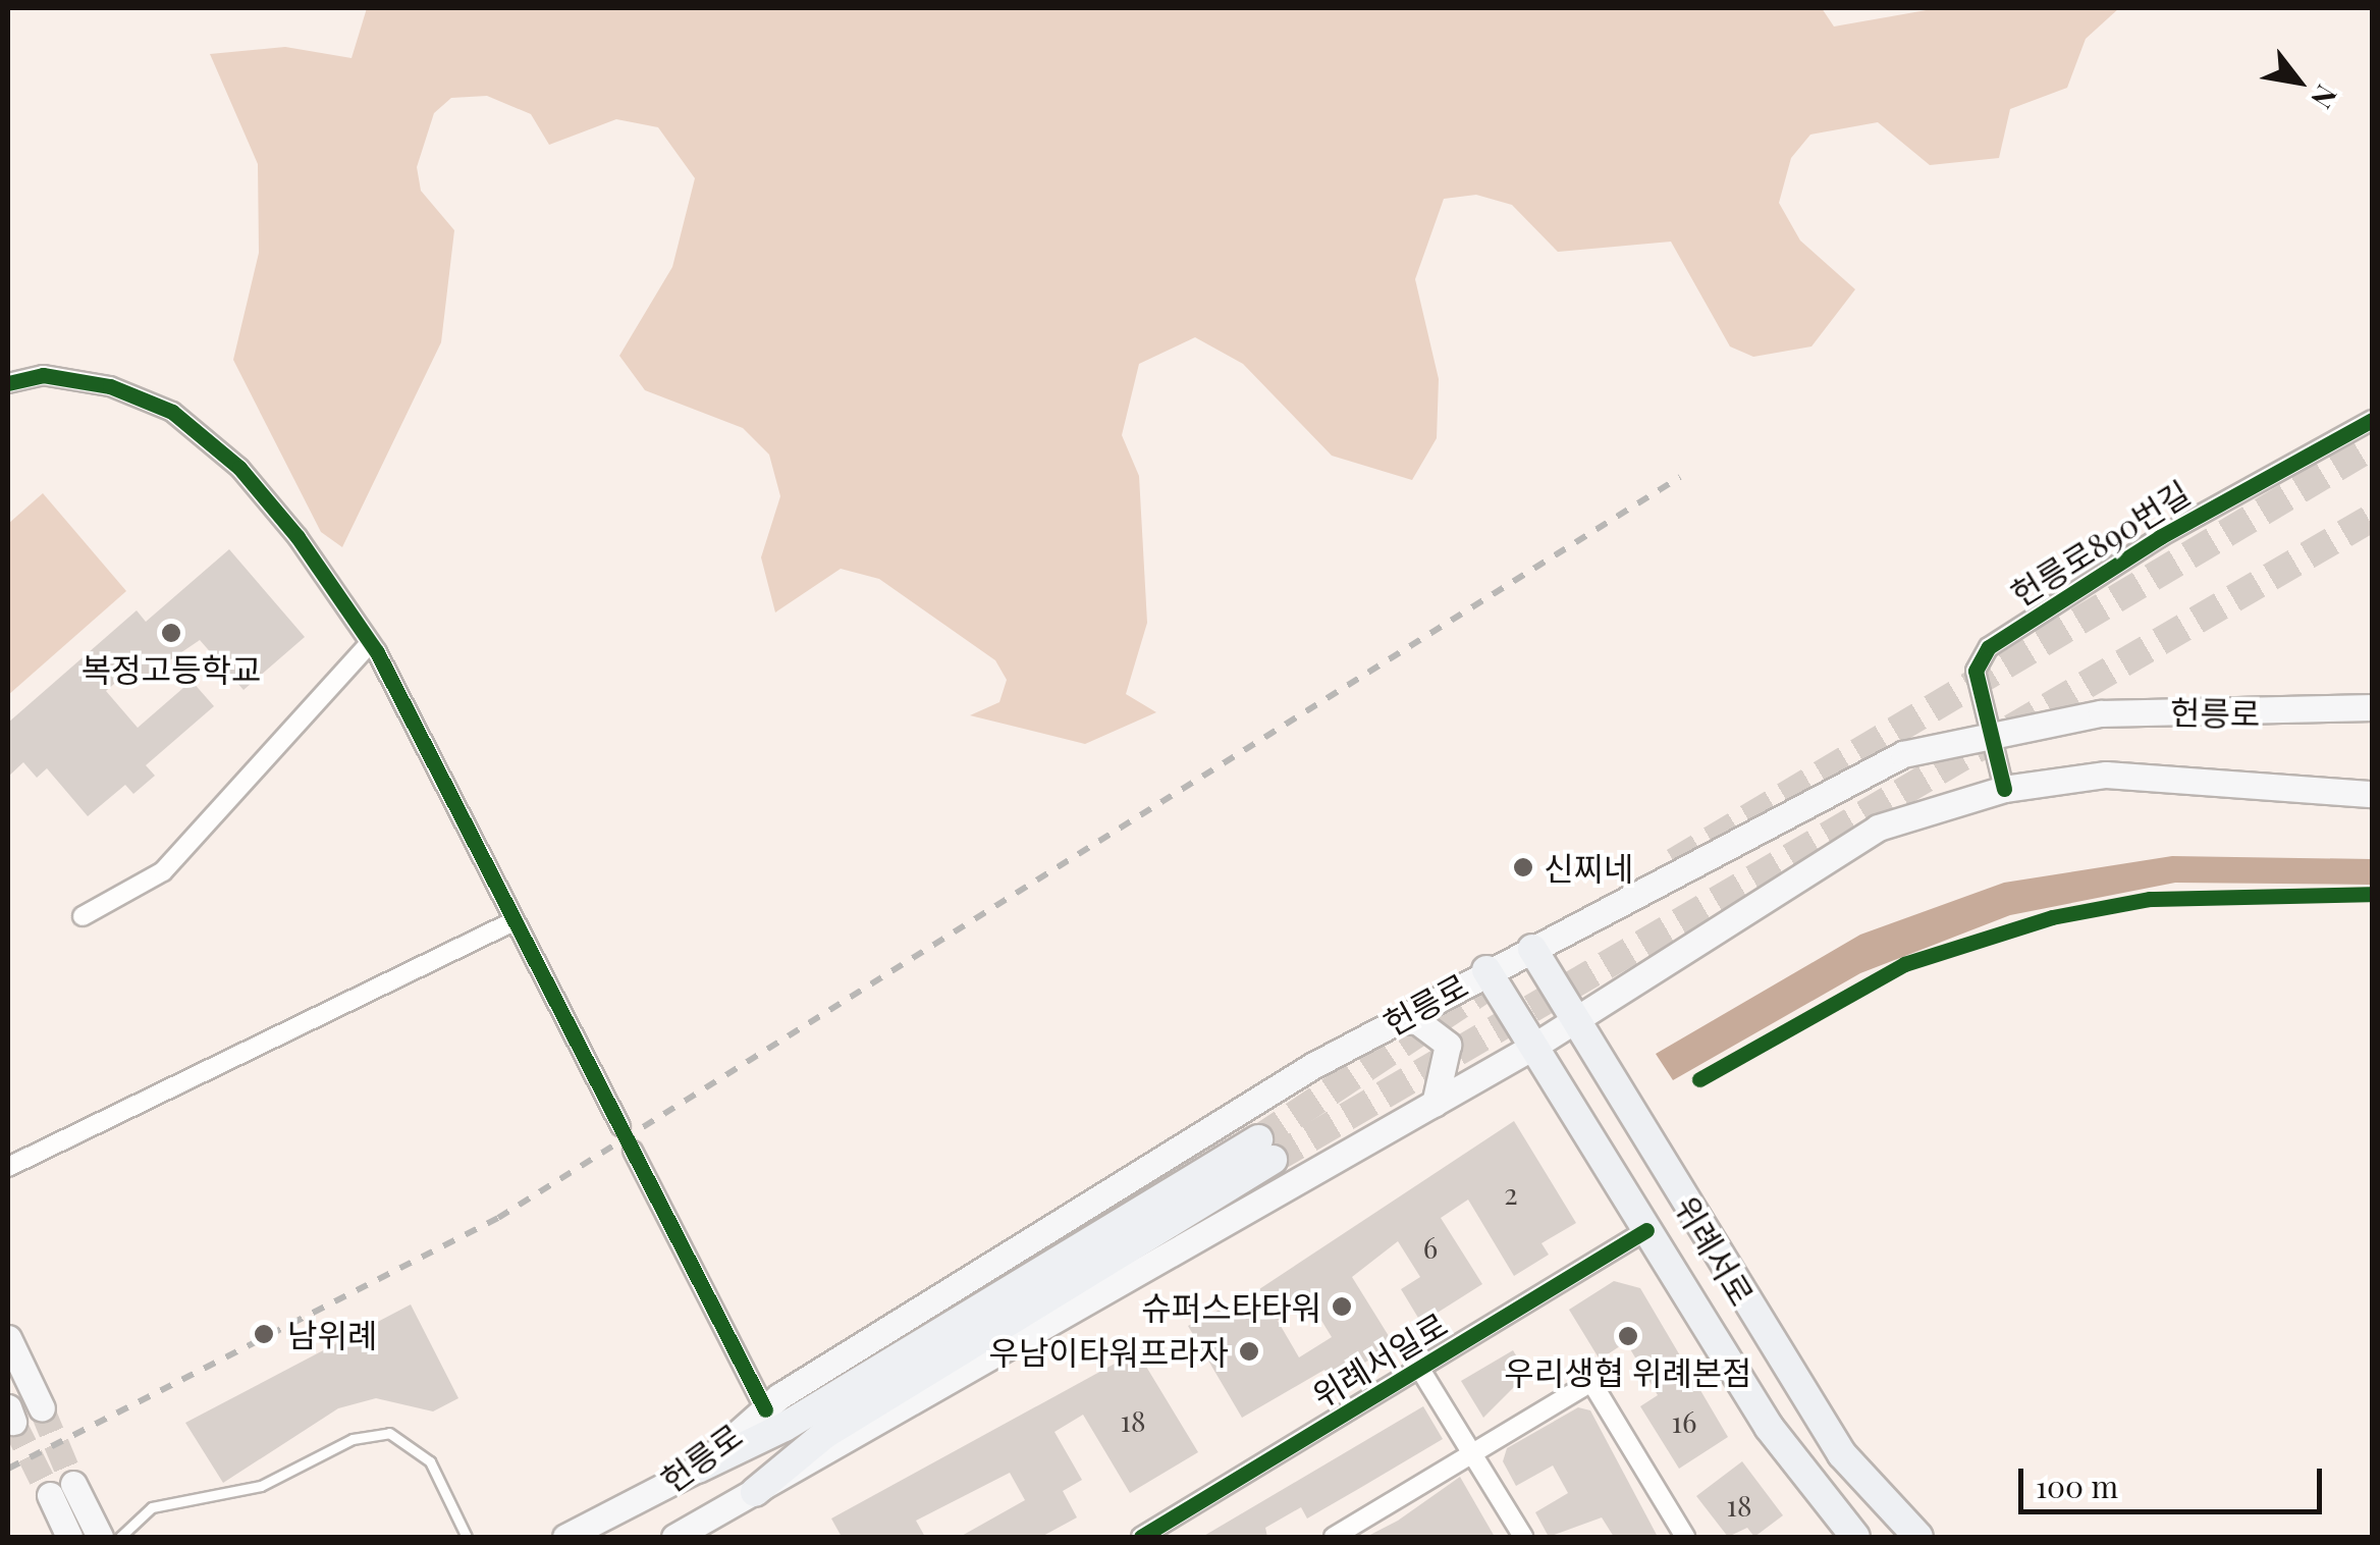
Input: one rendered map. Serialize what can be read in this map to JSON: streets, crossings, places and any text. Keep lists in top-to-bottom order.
{
  "streets": {
    "main road": ["헌릉로", "위례서로"],
    "street": ["헌릉로890번길", "위례서일로"]
  },
  "crossings": [
    ["헌릉로890번길", "헌릉로"],
    ["헌릉로", "위례서로"],
    ["위례서로", "위례서일로"]
  ],
  "places": [
    "복정고등학교",
    "신찌네",
    "슈퍼스타타워",
    "남위례",
    "우리생협 위례본점",
    "우남이타워프라자"
  ],
  "house_numbers": [
    "2",
    "6",
    "18",
    "16",
    "18"
  ],
  "scale_bar": "100 m",
  "north": "bottom right"
}
